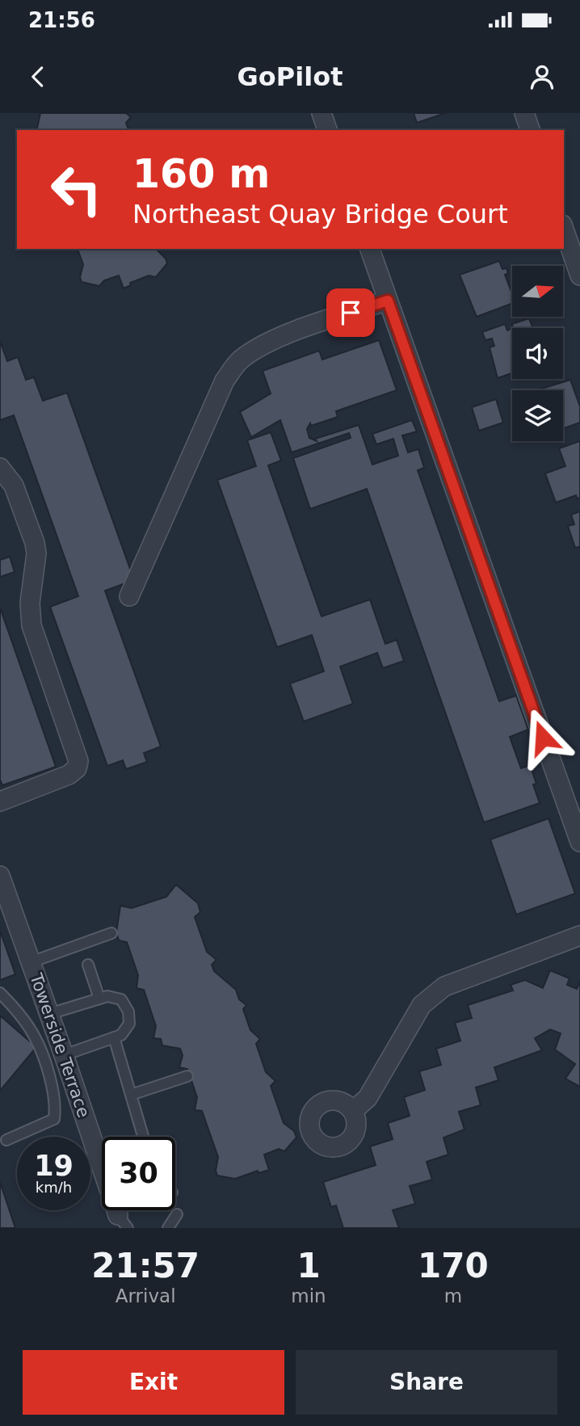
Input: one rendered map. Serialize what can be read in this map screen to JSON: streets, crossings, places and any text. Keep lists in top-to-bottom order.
{
  "streets": {
    "street": ["Towerside Terrace"]
  },
  "north": "right",
  "page": {
    "status": "21:56",
    "header": "GoPilot",
    "turn": ["160 m", "Northeast Quay Bridge Court"],
    "speed": "19 km/h",
    "limit": "30",
    "eta": [
      "21:57",
      "Arrival",
      "1",
      "min",
      "170",
      "m"
    ],
    "buttons": ["Exit", "Share"]
  }
}
